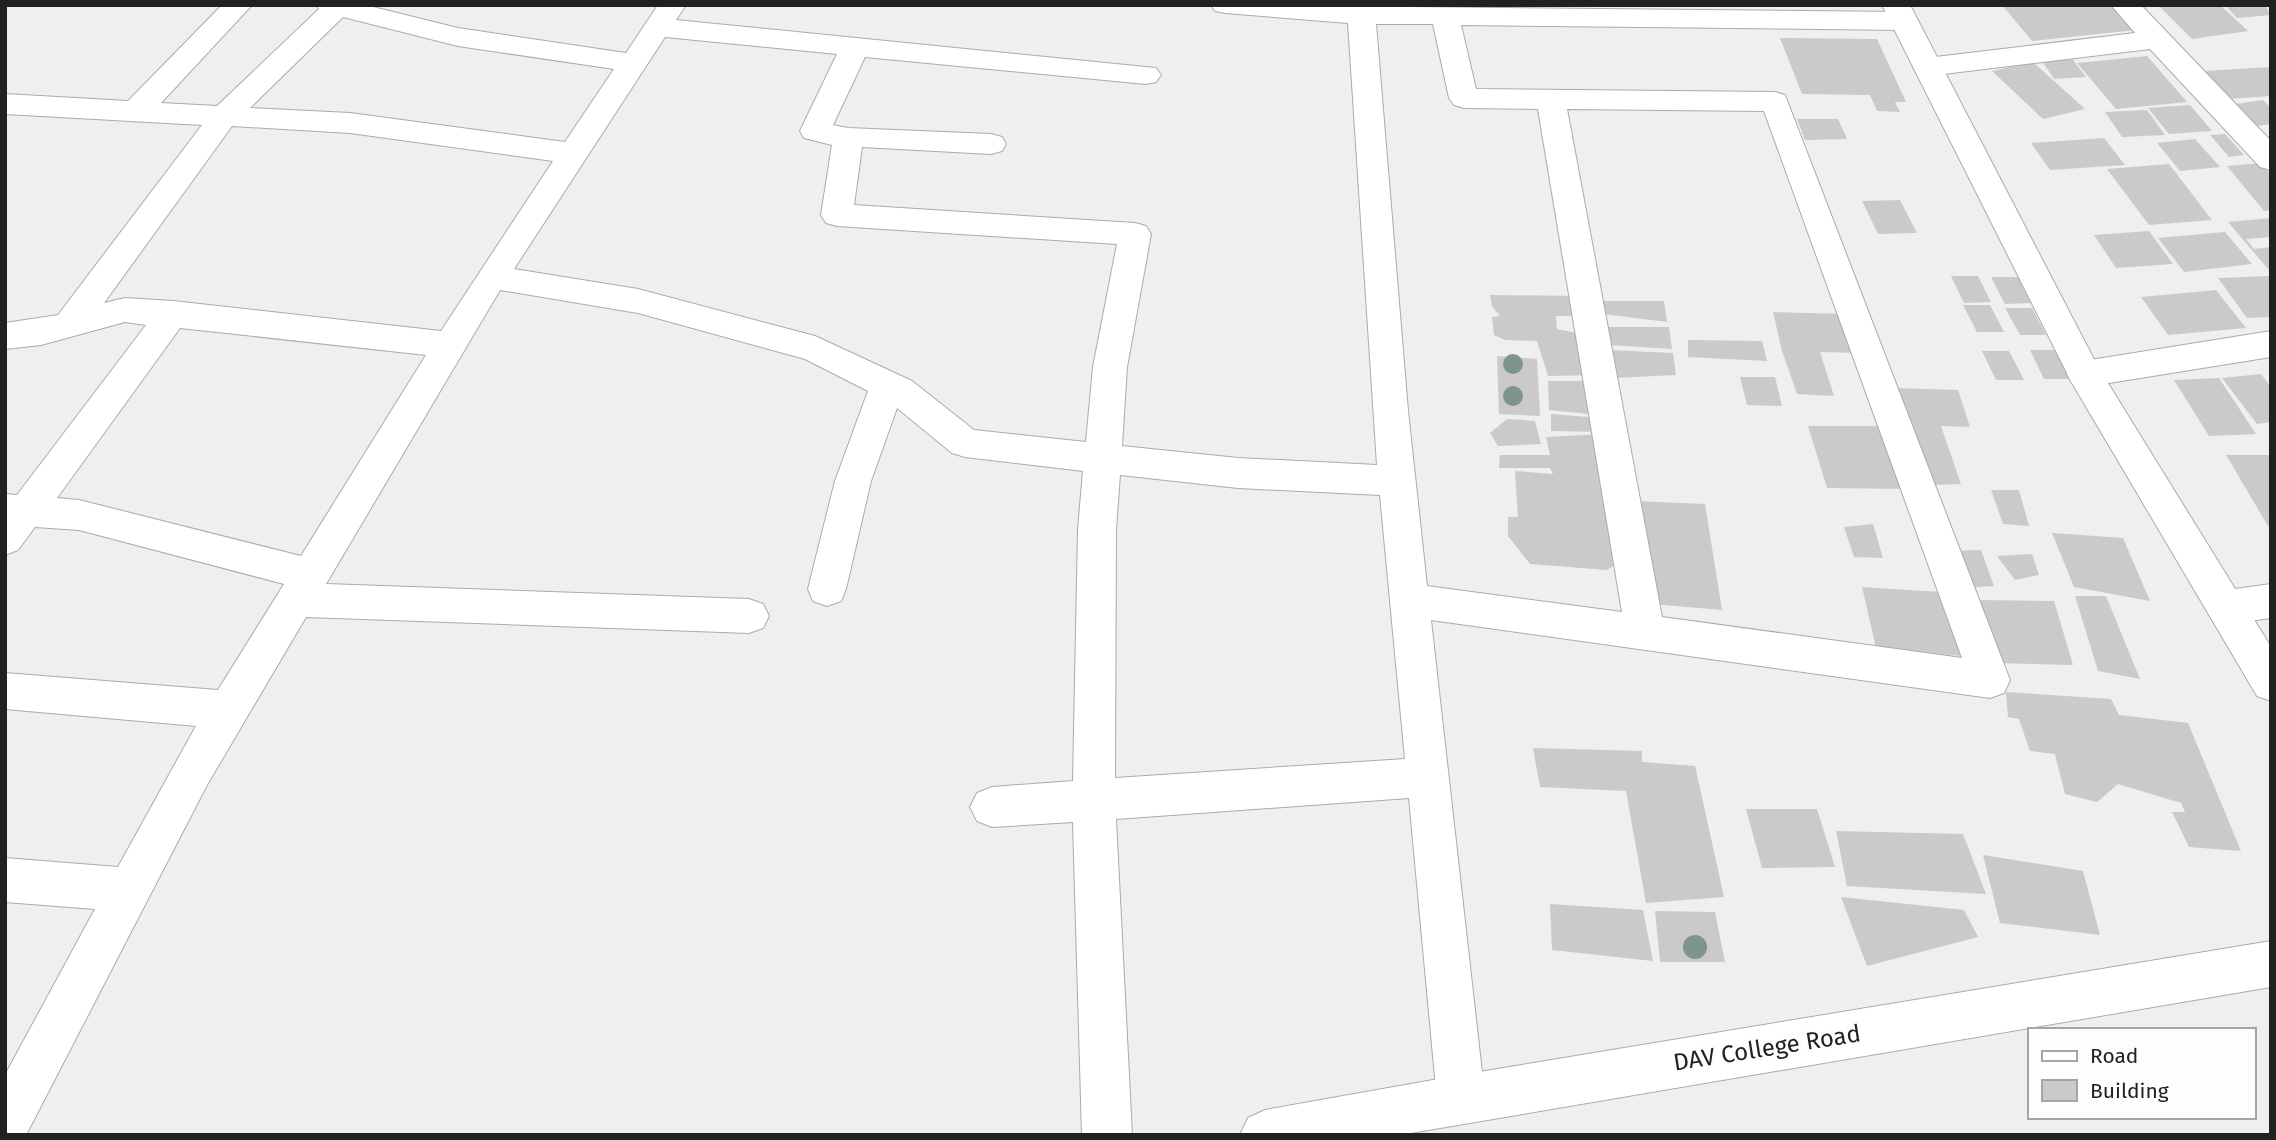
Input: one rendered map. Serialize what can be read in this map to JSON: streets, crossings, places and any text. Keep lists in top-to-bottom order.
{
  "streets": {
    "street": ["DAV College Road"]
  },
  "legend": ["Road", "Building"]
}
